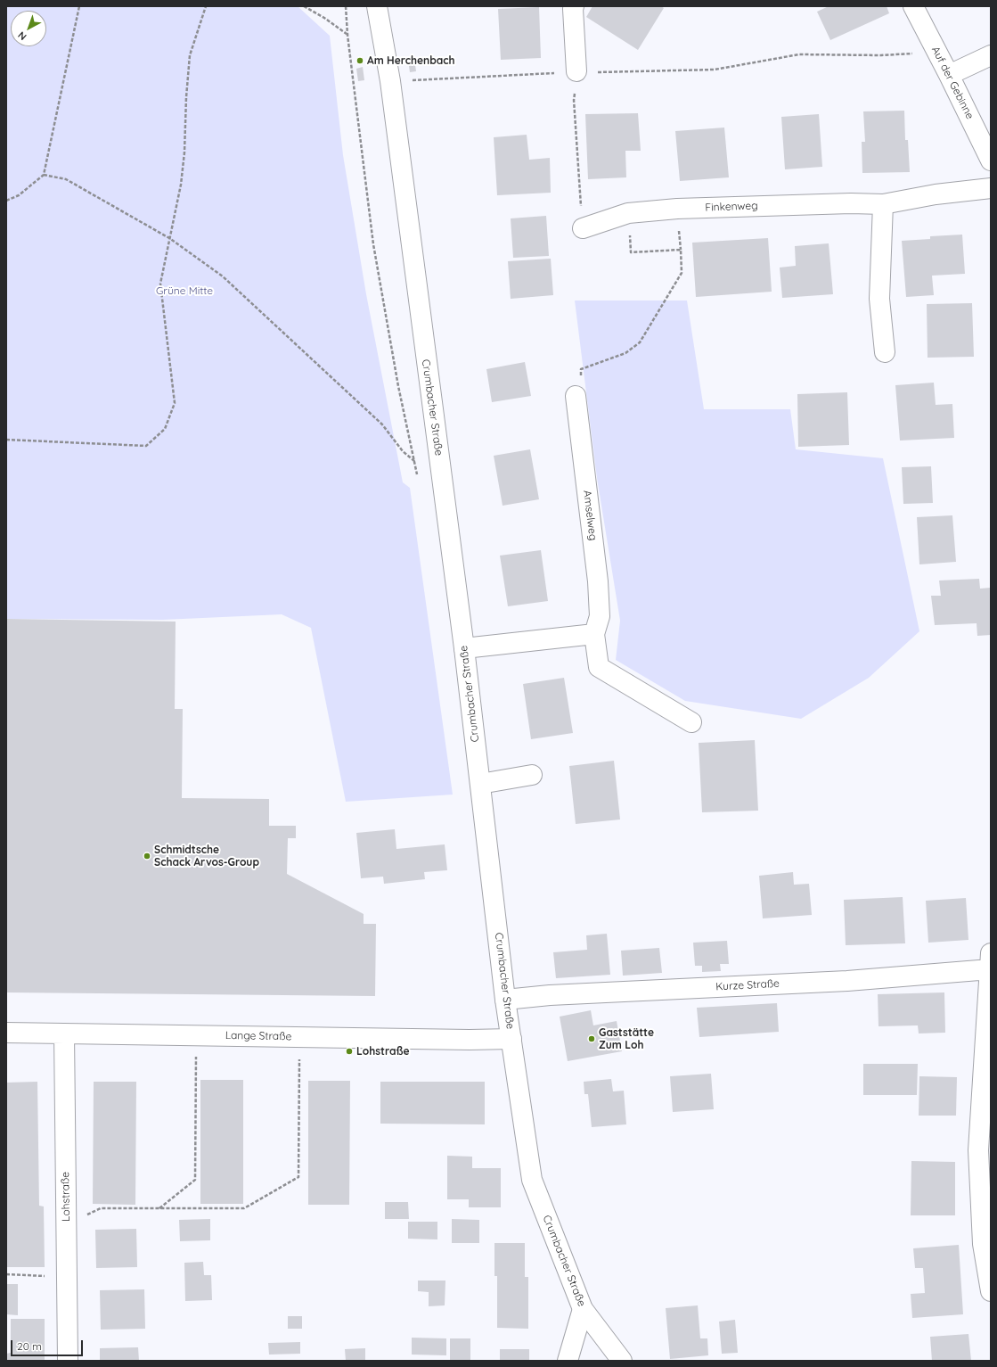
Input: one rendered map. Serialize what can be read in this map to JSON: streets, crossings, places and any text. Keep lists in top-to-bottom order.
{
  "streets": {
    "street": [
      "Auf der Gebinne",
      "Finkenweg",
      "Crumbacher Straße",
      "Amselweg",
      "Kurze Straße",
      "Lange Straße",
      "Lohstraße"
    ]
  },
  "crossings": [
    ["Crumbacher Straße", "Kurze Straße"],
    ["Crumbacher Straße", "Lange Straße"],
    ["Lange Straße", "Lohstraße"]
  ],
  "parks": ["Grüne Mitte"],
  "places": [
    "Am Herchenbach",
    "Schmidtsche Schack Arvos-Group",
    "Gaststätte Zum Loh",
    "Lohstraße"
  ],
  "scale_bar": "20 m",
  "north": "bottom left"
}
